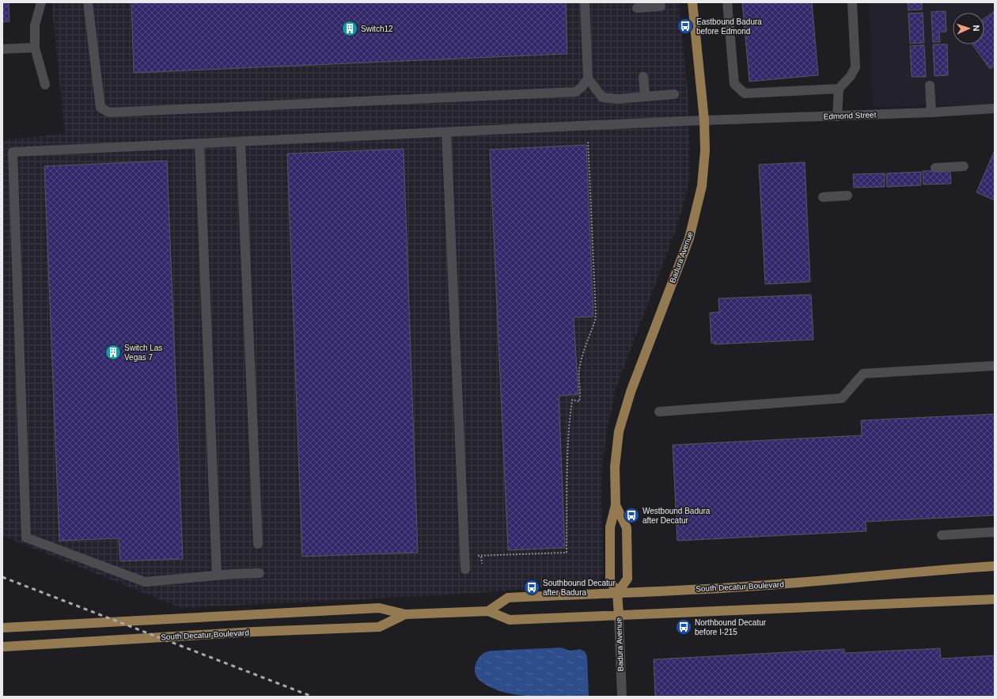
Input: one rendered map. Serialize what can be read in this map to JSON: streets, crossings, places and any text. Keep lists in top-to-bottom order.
{
  "streets": {
    "main road": ["Badura Avenue", "South Decatur Boulevard"],
    "street": ["Edmond Street"]
  },
  "crossings": [
    ["Edmond Street", "Badura Avenue"],
    ["Badura Avenue", "South Decatur Boulevard"]
  ],
  "places": {
    "bus stop": [
      "Eastbound Badura before Edmond",
      "Westbound Badura after Decatur",
      "Southbound Decatur after Badura",
      "Northbound Decatur before I-215"
    ],
    "building": ["Switch12", "Switch Las Vegas 7"]
  },
  "north": "right"
}
